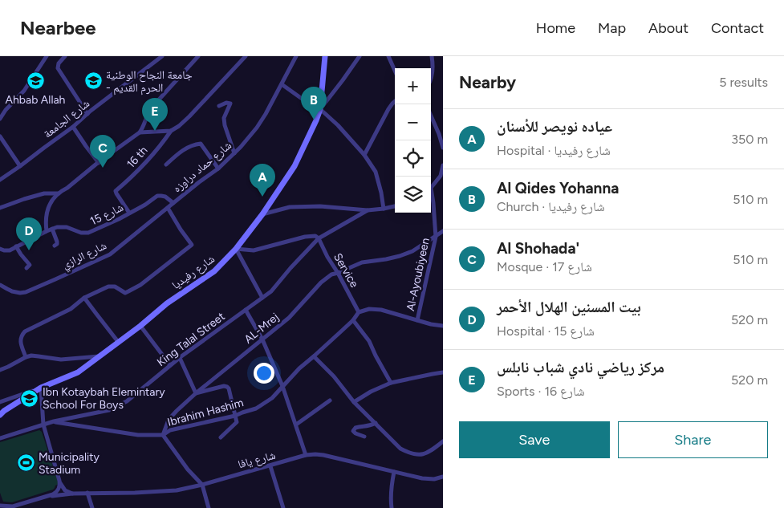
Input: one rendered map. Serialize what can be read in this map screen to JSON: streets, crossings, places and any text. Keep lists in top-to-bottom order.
{
  "streets": {
    "main road": ["شارع رفيديا"],
    "street": [
      "شارع الجامعة",
      "16 th",
      "شارع حماد دراوزه",
      "شارع 15",
      "شارع الرازي",
      "Service",
      "Al-Ayoubiyeen",
      "AL-Mrej",
      "King Talal Street",
      "Ibrahim Hashim",
      "شارع يافا"
    ]
  },
  "crossings": [
    ["16 th", "شارع 15"],
    ["شارع حماد دراوزه", "شارع 15"],
    ["شارع حماد دراوزه", "شارع الرازي"],
    ["Service", "AL-Mrej"],
    ["Service", "King Talal Street"],
    ["Service", "Ibrahim Hashim"],
    ["Al-Ayoubiyeen", "AL-Mrej"],
    ["AL-Mrej", "Ibrahim Hashim"],
    ["King Talal Street", "Ibrahim Hashim"]
  ],
  "places": {
    "school or university": ["Ahbab Allah", "جامعة النجاح الوطنية - الحرم القديم", "Ibn Kotaybah Elemintary School For Boys"],
    "sports": ["Municipality Stadium"]
  },
  "page": {
    "header": "Nearbee",
    "nav": [
      "Home",
      "Map",
      "About",
      "Contact"
    ],
    "heading": ["Nearby", "5 results"],
    "map_buttons": ["+", "−"],
    "pins": [
      "B",
      "E",
      "C",
      "A",
      "D"
    ],
    "list": [
      {
        "mark": "A",
        "name": "عياده نويصر للأسنان",
        "note": "Hospital · شارع رفيديا",
        "value": "350 m"
      },
      {
        "mark": "B",
        "name": "Al Qides Yohanna",
        "note": "Church · شارع رفيديا",
        "value": "510 m"
      },
      {
        "mark": "C",
        "name": "Al Shohada'",
        "note": "Mosque · شارع 17",
        "value": "510 m"
      },
      {
        "mark": "D",
        "name": "بيت المسنين الهلال الأحمر",
        "note": "Hospital · شارع 15",
        "value": "520 m"
      },
      {
        "mark": "E",
        "name": "مركز رياضي نادي شباب نابلس",
        "note": "Sports · شارع 16",
        "value": "520 m"
      }
    ],
    "buttons": ["Save", "Share"]
  }
}
